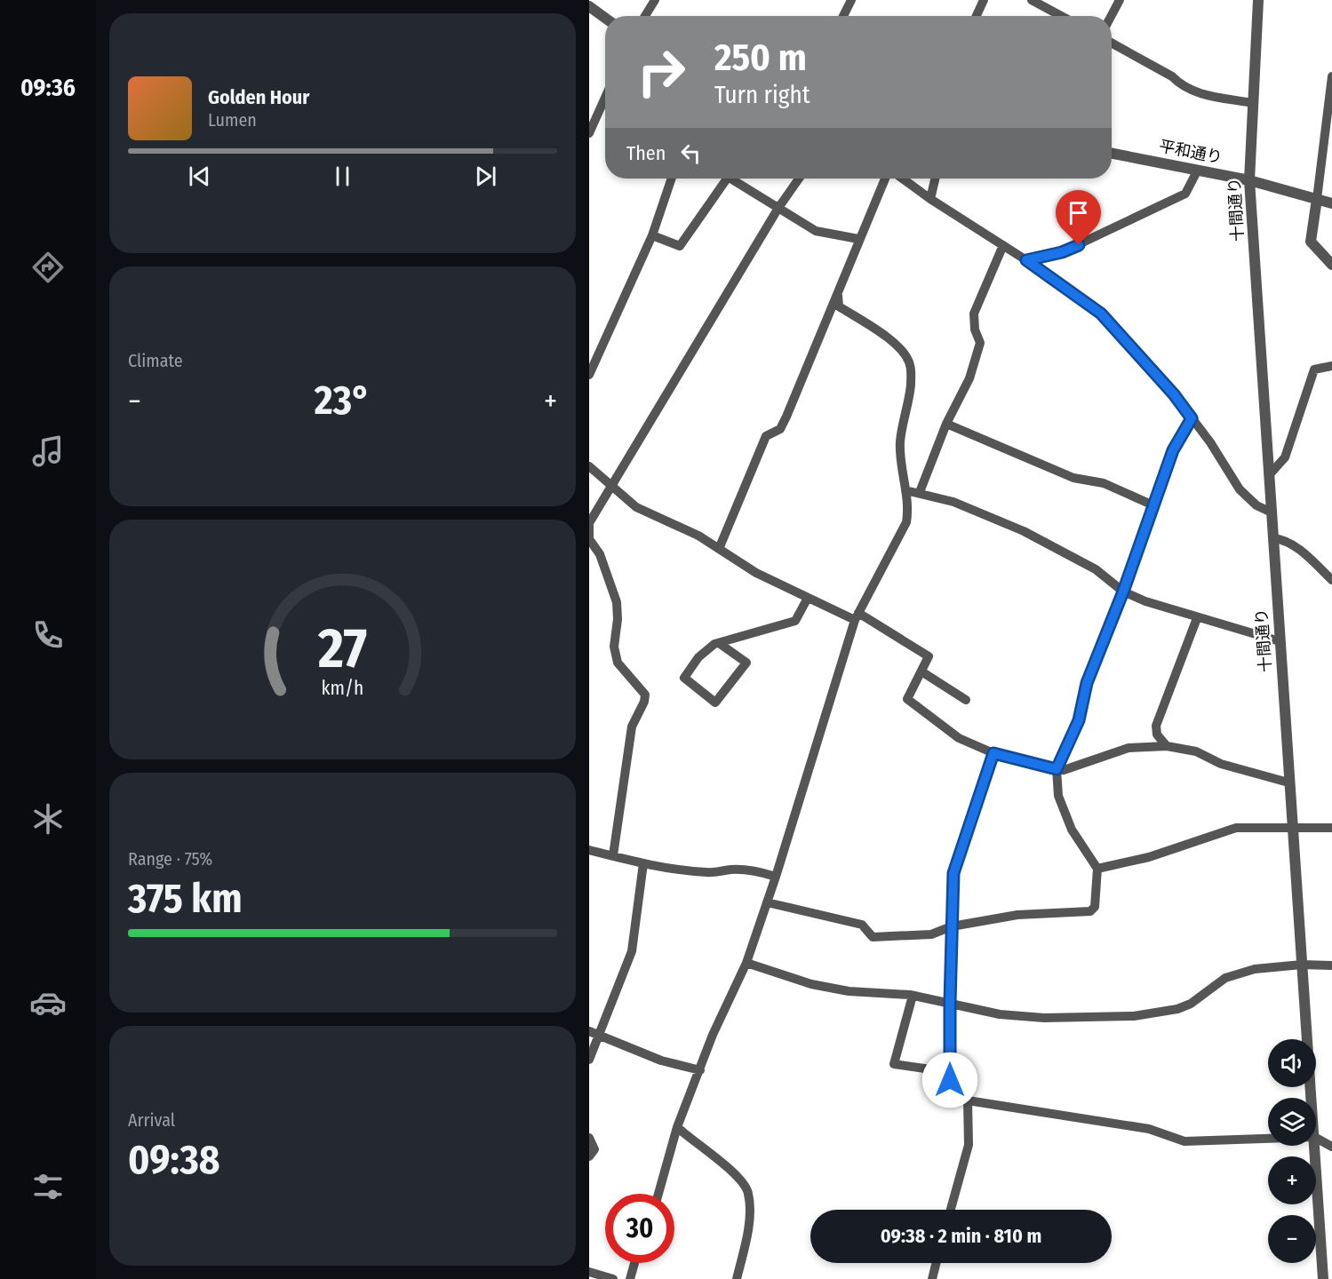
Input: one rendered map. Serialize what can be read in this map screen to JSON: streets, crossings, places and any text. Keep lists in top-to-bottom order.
{
  "streets": {
    "street": ["平和通り", "十間通り"]
  },
  "crossings": [
    ["平和通り", "十間通り"]
  ],
  "page": {
    "tabs": "09:36",
    "turn": ["250 m", "Turn right"],
    "song": ["Golden Hour", "Lumen"],
    "then": "Then",
    "tile": [
      "Climate",
      ["Range · 75%", "375 km"],
      ["Arrival", "09:38"]
    ],
    "heat": ["−", "23°", "+"],
    "map_buttons": ["+", "−"],
    "limit": "30",
    "trip": "09:38 · 2 min · 810 m",
    "gauge": ["27", "km/h"]
  }
}
